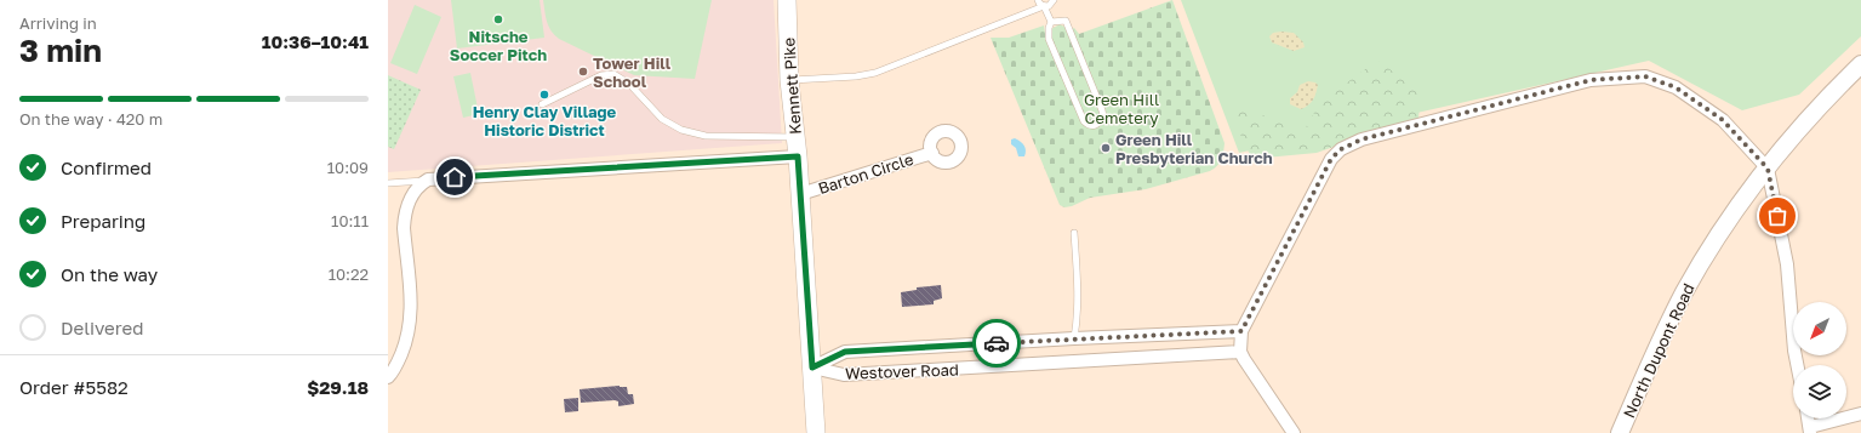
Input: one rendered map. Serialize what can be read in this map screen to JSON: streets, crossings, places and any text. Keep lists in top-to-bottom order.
{
  "streets": {
    "main road": ["Kennett Pike", "North Dupont Road"],
    "street": ["Barton Circle", "Westover Road"]
  },
  "crossings": [
    ["Kennett Pike", "Barton Circle"],
    ["Kennett Pike", "Westover Road"]
  ],
  "parks": ["Green Hill Cemetery"],
  "places": [
    "Nitsche Soccer Pitch",
    "Tower Hill School",
    "Henry Clay Village Historic District",
    "Green Hill Presbyterian Church"
  ],
  "north": "bottom left",
  "page": {
    "heading": ["3 min", "Arriving in", "10:36–10:41"],
    "panel": ["Order #5582", "$29.18"],
    "bar": "On the way · 420 m",
    "list": [
      ["Confirmed", "10:09"],
      ["Preparing", "10:11"],
      ["On the way", "10:22"],
      "Delivered"
    ]
  }
}
